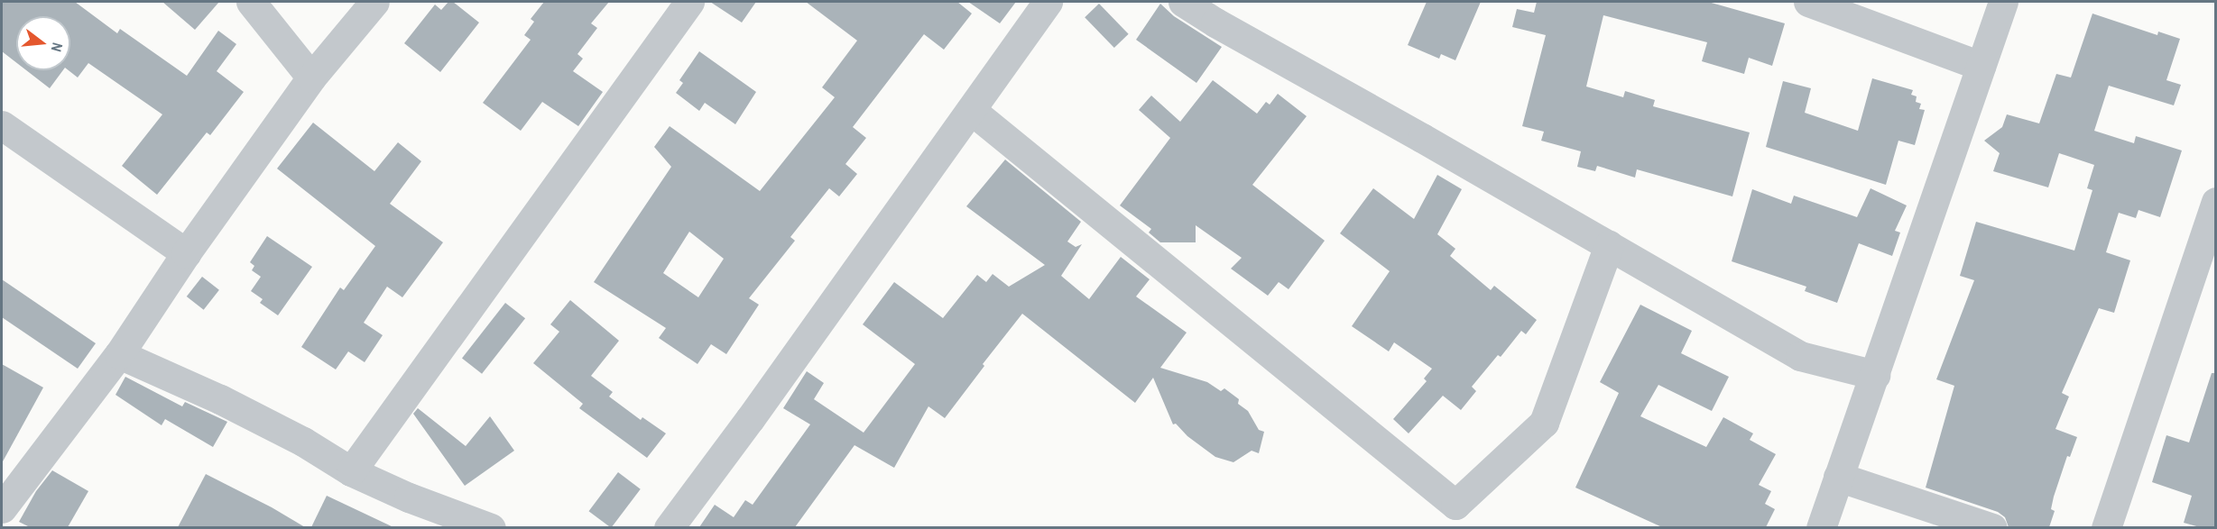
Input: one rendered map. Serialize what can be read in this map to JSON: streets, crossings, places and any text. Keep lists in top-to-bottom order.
{
  "north": "right"
}
